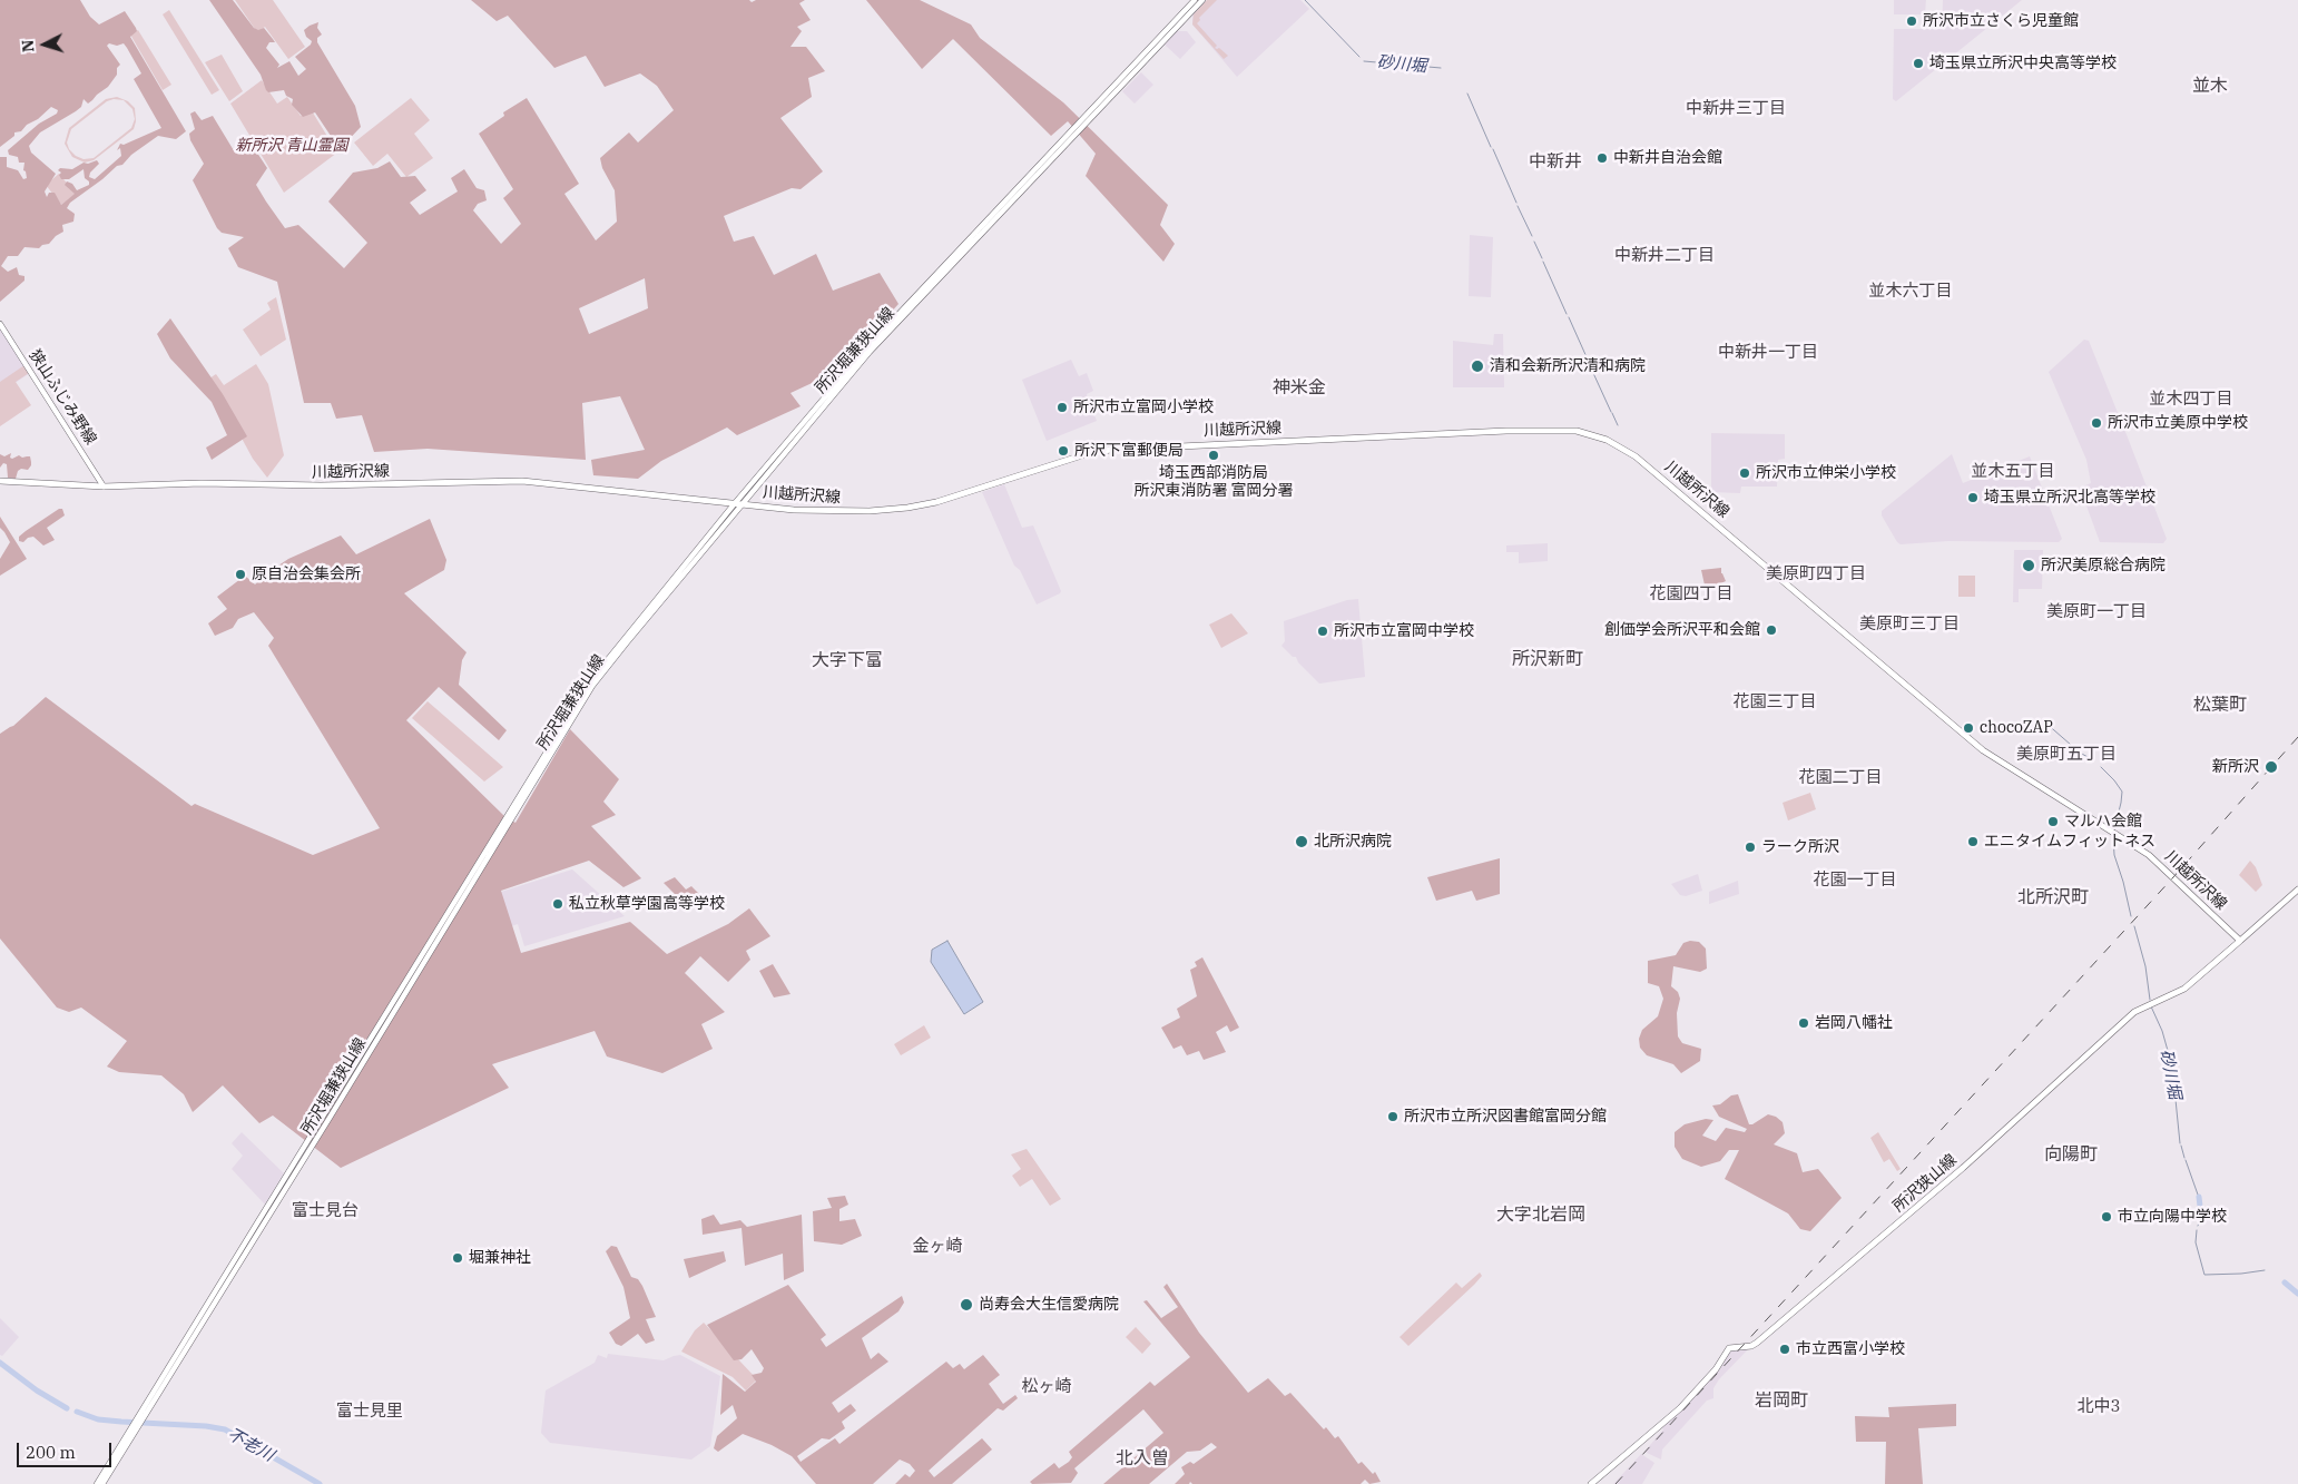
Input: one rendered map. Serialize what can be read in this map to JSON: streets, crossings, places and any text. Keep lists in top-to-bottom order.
{
  "streets": {
    "main road": [
      "所沢堀兼狭山線",
      "狭山ふじみ野線",
      "川越所沢線",
      "所沢狭山線"
    ]
  },
  "crossings": [
    ["所沢堀兼狭山線", "川越所沢線"],
    ["狭山ふじみ野線", "川越所沢線"],
    ["川越所沢線", "所沢狭山線"]
  ],
  "districts": [
    "並木",
    "中新井三丁目",
    "中新井",
    "中新井二丁目",
    "並木六丁目",
    "中新井一丁目",
    "神米金",
    "並木四丁目",
    "並木五丁目",
    "美原町四丁目",
    "花園四丁目",
    "美原町一丁目",
    "美原町三丁目",
    "所沢新町",
    "大字下富",
    "花園三丁目",
    "松葉町",
    "美原町五丁目",
    "花園二丁目",
    "花園一丁目",
    "北所沢町",
    "向陽町",
    "富士見台",
    "大字北岩岡",
    "金ヶ崎",
    "松ヶ崎",
    "岩岡町",
    "北中3",
    "富士見里",
    "北入曽"
  ],
  "water": ["砂川堀", "不老川"],
  "parks": ["新所沢 青山霊園"],
  "places": [
    "所沢市立さくら児童館",
    "埼玉県立所沢中央高等学校",
    "中新井自治会館",
    "清和会新所沢清和病院",
    "所沢市立富岡小学校",
    "所沢市立美原中学校",
    "所沢下富郵便局",
    "埼玉西部消防局 所沢東消防署 富岡分署",
    "所沢市立伸栄小学校",
    "埼玉県立所沢北高等学校",
    "所沢美原総合病院",
    "原自治会集会所",
    "創価学会所沢平和会館",
    "所沢市立富岡中学校",
    "chocoZAP",
    "新所沢",
    "マルハ会館",
    "北所沢病院",
    "エニタイムフィットネス",
    "ラーク所沢",
    "私立秋草学園高等学校",
    "岩岡八幡社",
    "所沢市立所沢図書館富岡分館",
    "市立向陽中学校",
    "堀兼神社",
    "尚寿会大生信愛病院",
    "市立西富小学校"
  ],
  "scale_bar": "200 m",
  "north": "left"
}
